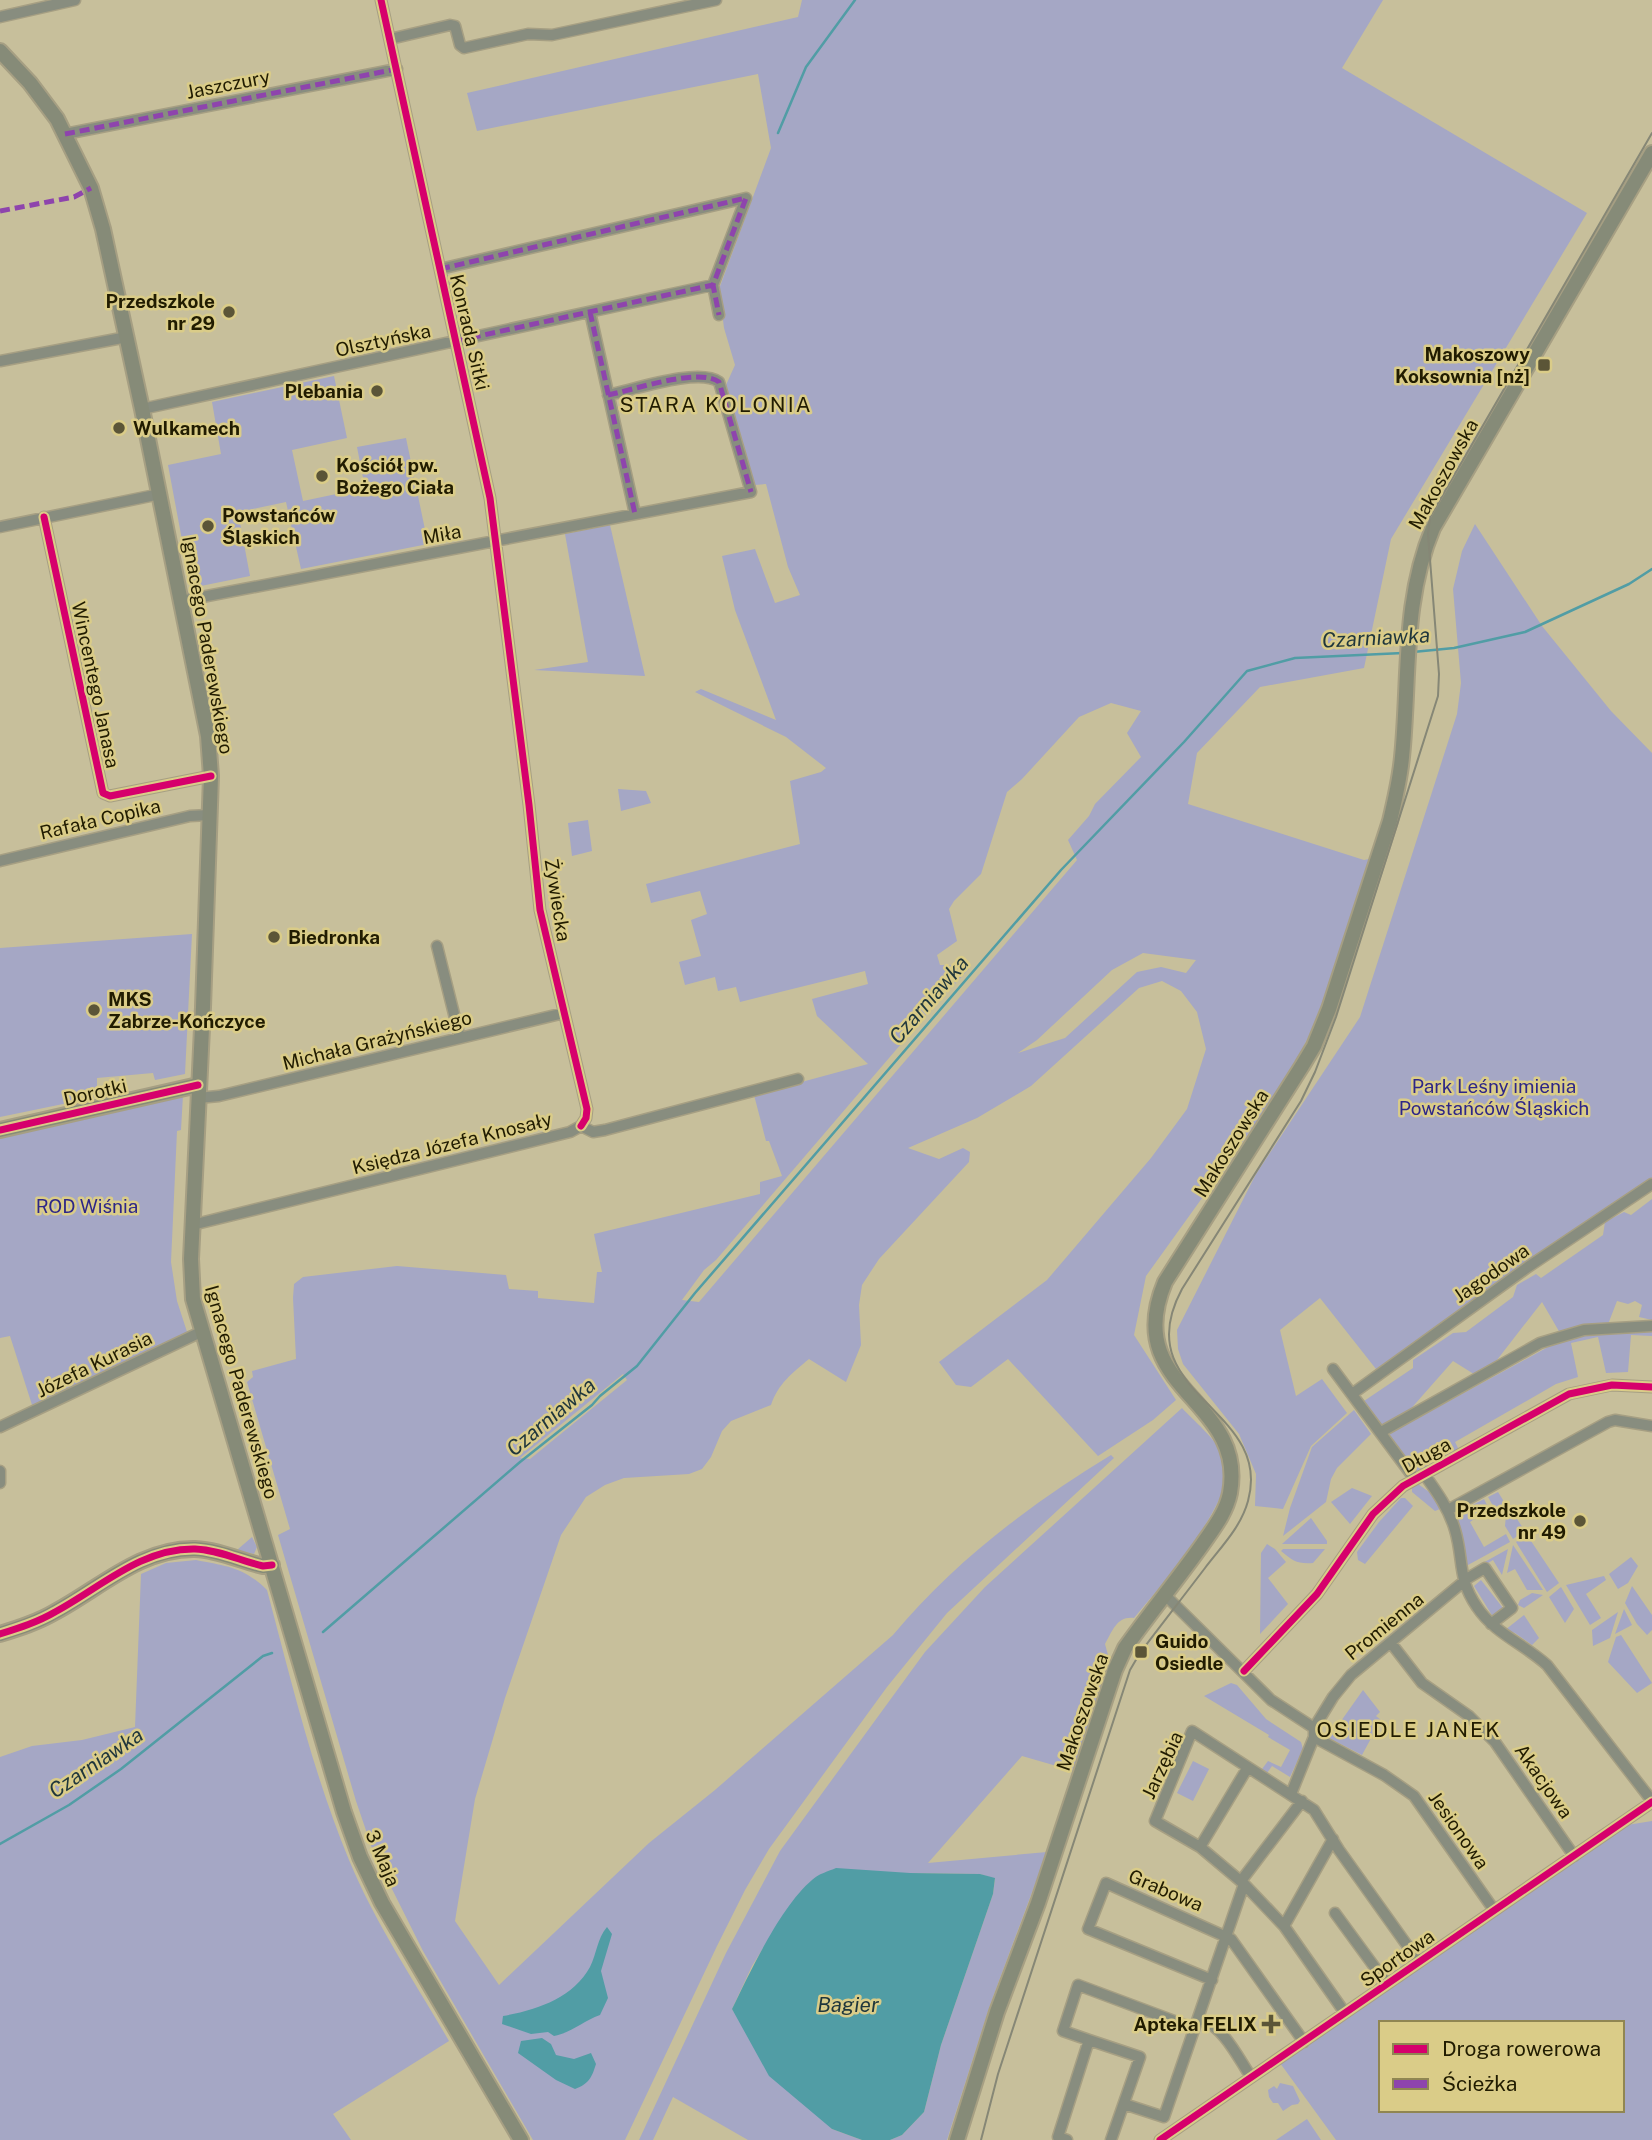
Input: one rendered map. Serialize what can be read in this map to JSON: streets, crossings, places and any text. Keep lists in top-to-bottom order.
{
  "streets": {
    "main road": [
      "Makoszowska",
      "Ignacego Paderewskiego",
      "Dorotki",
      "3 Maja"
    ],
    "street": [
      "Jaszczury",
      "Konrada Sitki",
      "Olsztyńska",
      "Miła",
      "Wincentego Janasa",
      "Rafała Copika",
      "Żywiecka",
      "Michała Grażyńskiego",
      "Księdza Józefa Knosały",
      "Jagodowa",
      "Józefa Kurasia",
      "Długa",
      "Promienna",
      "Jarzębia",
      "Akacjowa",
      "Jesionowa",
      "Grabowa",
      "Sportowa"
    ]
  },
  "crossings": [
    ["Jaszczury", "Konrada Sitki"],
    ["Jaszczury", "Ignacego Paderewskiego"],
    ["Konrada Sitki", "Olsztyńska"],
    ["Konrada Sitki", "Miła"],
    ["Konrada Sitki", "Żywiecka"],
    ["Olsztyńska", "Ignacego Paderewskiego"],
    ["Makoszowska", "Jesionowa"],
    ["Miła", "Ignacego Paderewskiego"],
    ["Ignacego Paderewskiego", "Wincentego Janasa"],
    ["Ignacego Paderewskiego", "Rafała Copika"],
    ["Ignacego Paderewskiego", "Michała Grażyńskiego"],
    ["Ignacego Paderewskiego", "Dorotki"],
    ["Ignacego Paderewskiego", "Księdza Józefa Knosały"],
    ["Ignacego Paderewskiego", "Józefa Kurasia"],
    ["Ignacego Paderewskiego", "3 Maja"],
    ["Żywiecka", "Michała Grażyńskiego"],
    ["Żywiecka", "Księdza Józefa Knosały"],
    ["Michała Grażyńskiego", "Dorotki"],
    ["Długa", "Jesionowa"],
    ["Promienna", "Jarzębia"],
    ["Promienna", "Akacjowa"],
    ["Promienna", "Jesionowa"],
    ["Jarzębia", "Sportowa"],
    ["Akacjowa", "Sportowa"],
    ["Jesionowa", "Sportowa"],
    ["Grabowa", "Sportowa"]
  ],
  "districts": ["STARA KOLONIA", "OSIEDLE JANEK"],
  "water": ["Czarniawka", "Bagier"],
  "parks": ["Park Leśny imienia Powstańców Śląskich", "ROD Wiśnia"],
  "places": {
    "other": [
      "Przedszkole nr 29",
      "Plebania",
      "Wulkamech",
      "Kościół pw. Bożego Ciała",
      "Powstańców Śląskich",
      "Biedronka",
      "MKS Zabrze-Kończyce",
      "Przedszkole nr 49"
    ],
    "transit": ["Makoszowy Koksownia [nż]", "Guido Osiedle"],
    "health": ["Apteka FELIX"]
  },
  "legend": ["Droga rowerowa", "Ścieżka"]
}
